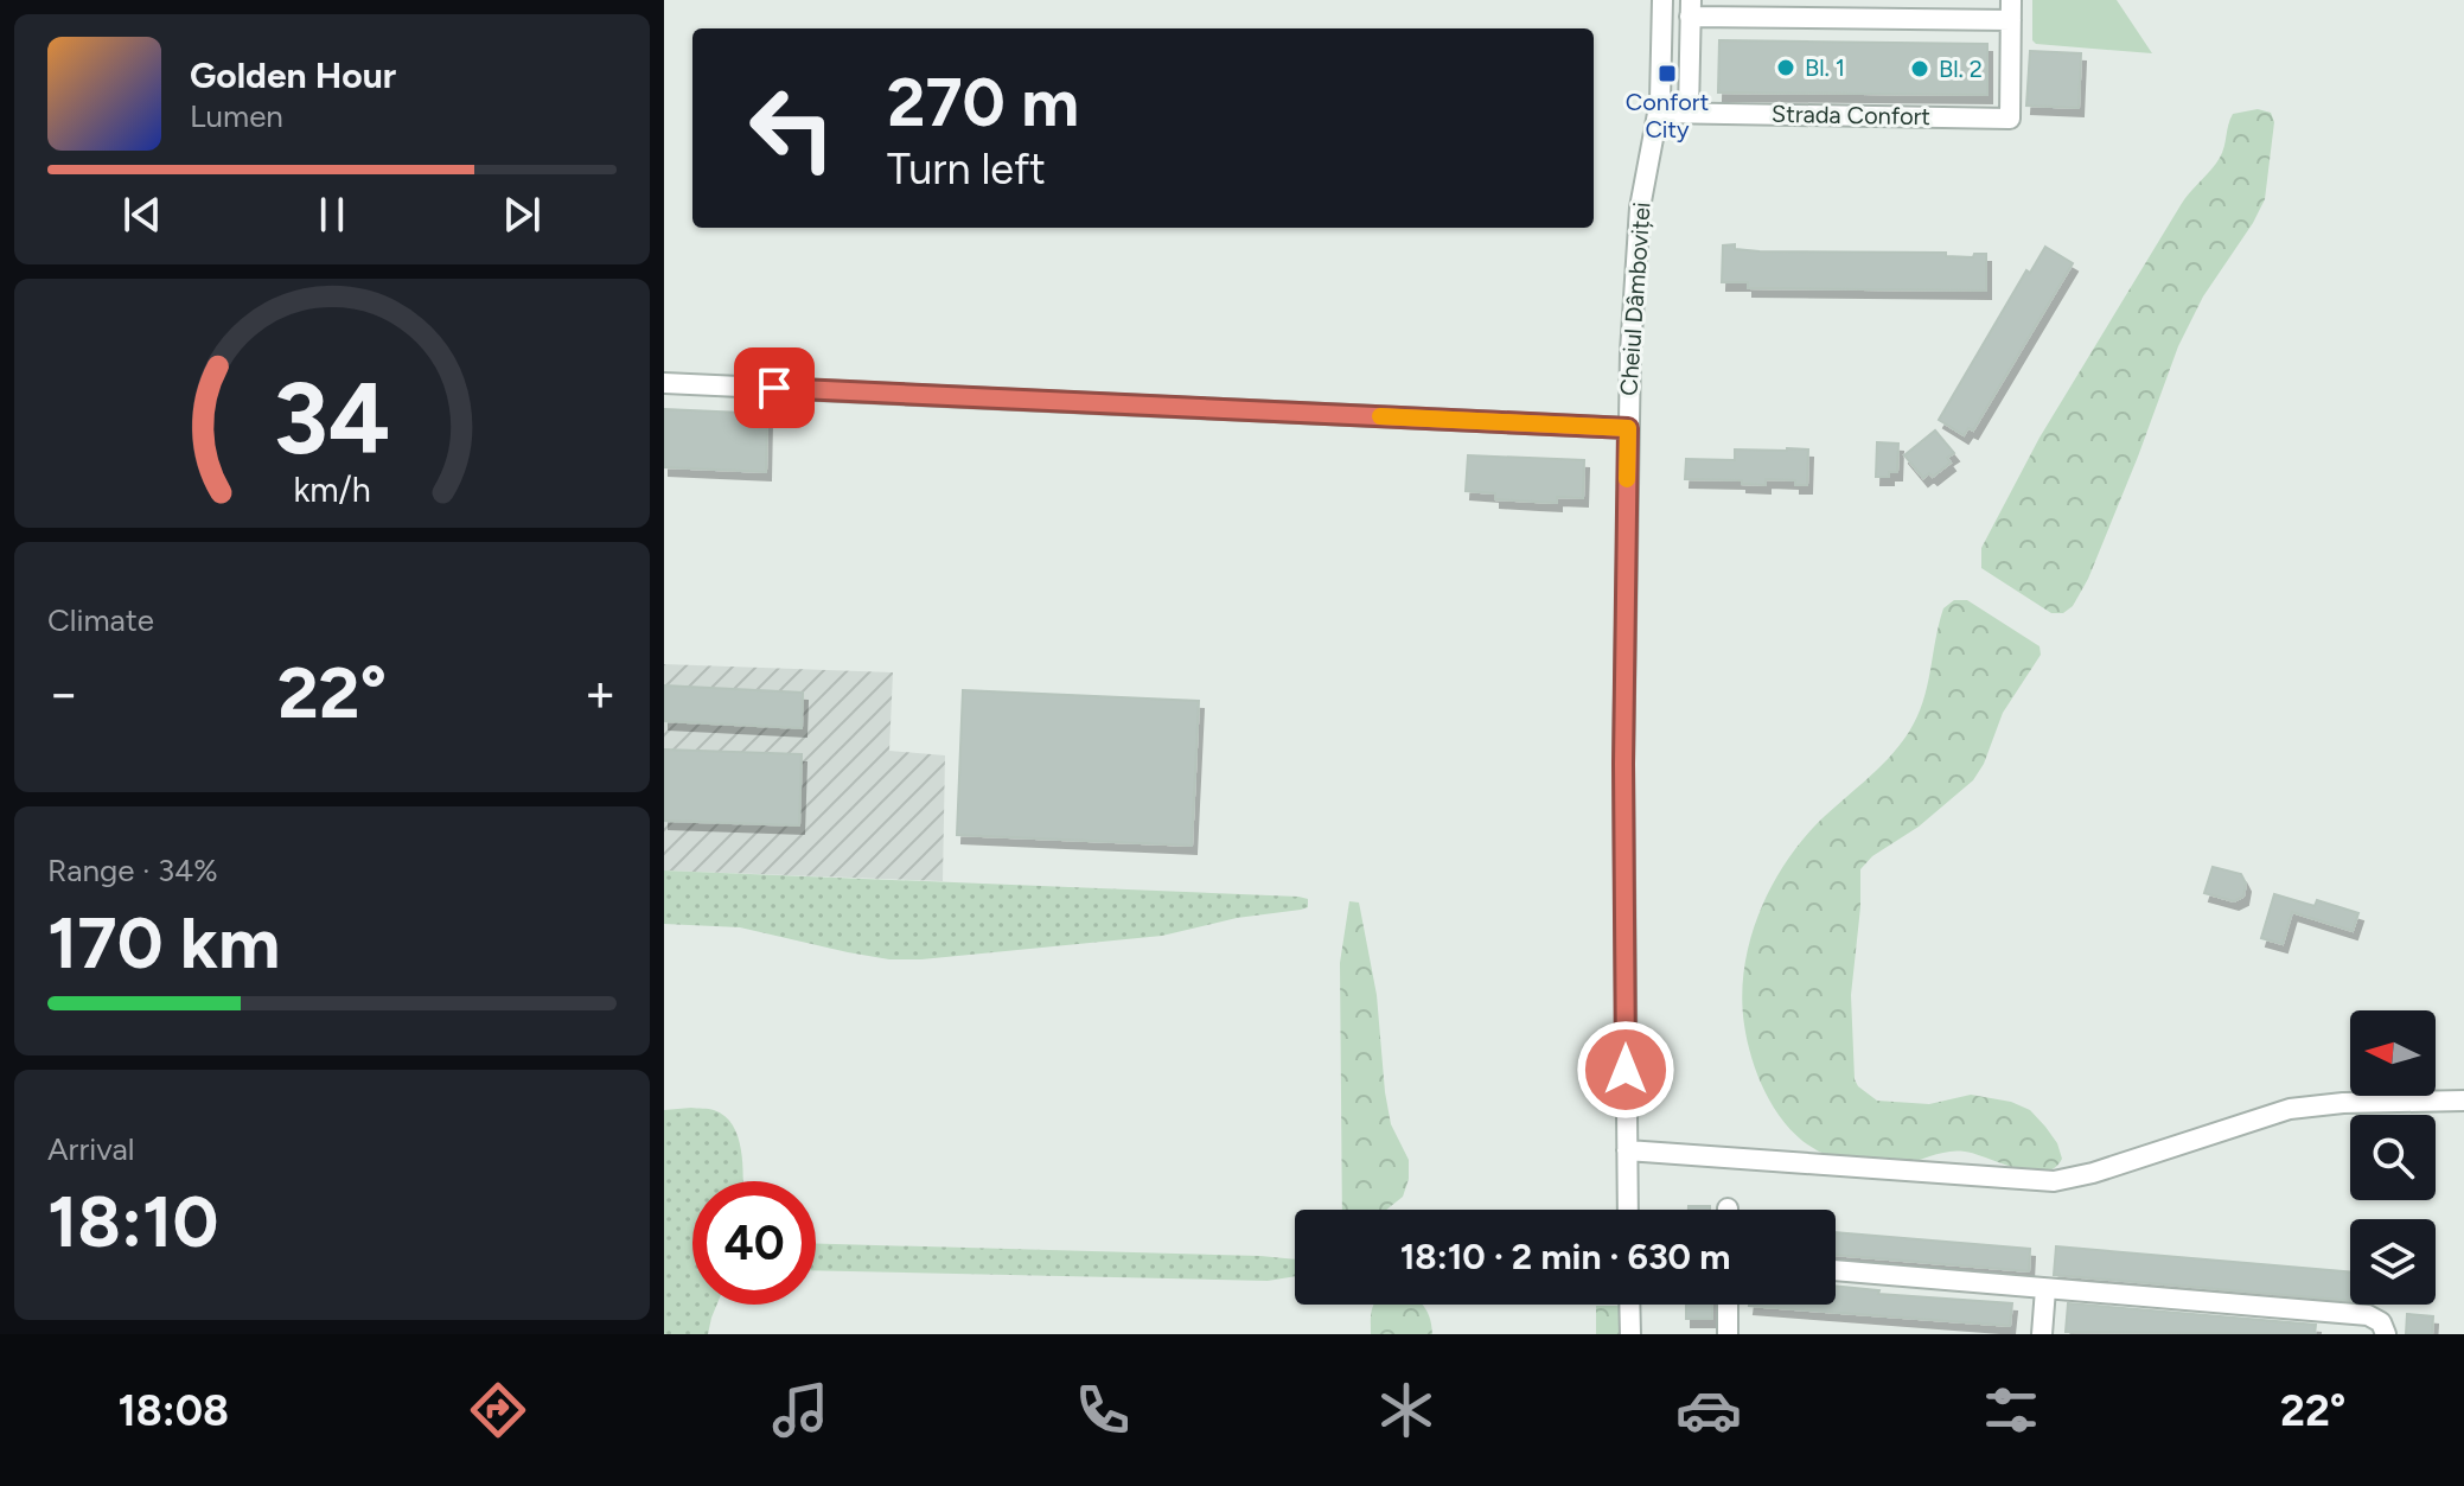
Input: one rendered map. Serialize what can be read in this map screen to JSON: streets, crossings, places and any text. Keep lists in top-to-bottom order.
{
  "streets": {
    "street": ["Strada Confort", "Cheiul Dâmboviței"]
  },
  "places": {
    "other": ["Bl. 1", "Bl. 2"],
    "transit": ["Confort City"]
  },
  "north": "left",
  "page": {
    "turn": ["270 m", "Turn left"],
    "song": ["Golden Hour", "Lumen"],
    "tile": [
      "Climate",
      ["Range · 34%", "170 km"],
      ["Arrival", "18:10"]
    ],
    "heat": ["−", "22°", "+"],
    "limit": "40",
    "trip": "18:10 · 2 min · 630 m",
    "tabs": ["18:08", "22°"],
    "gauge": ["34", "km/h"]
  }
}
